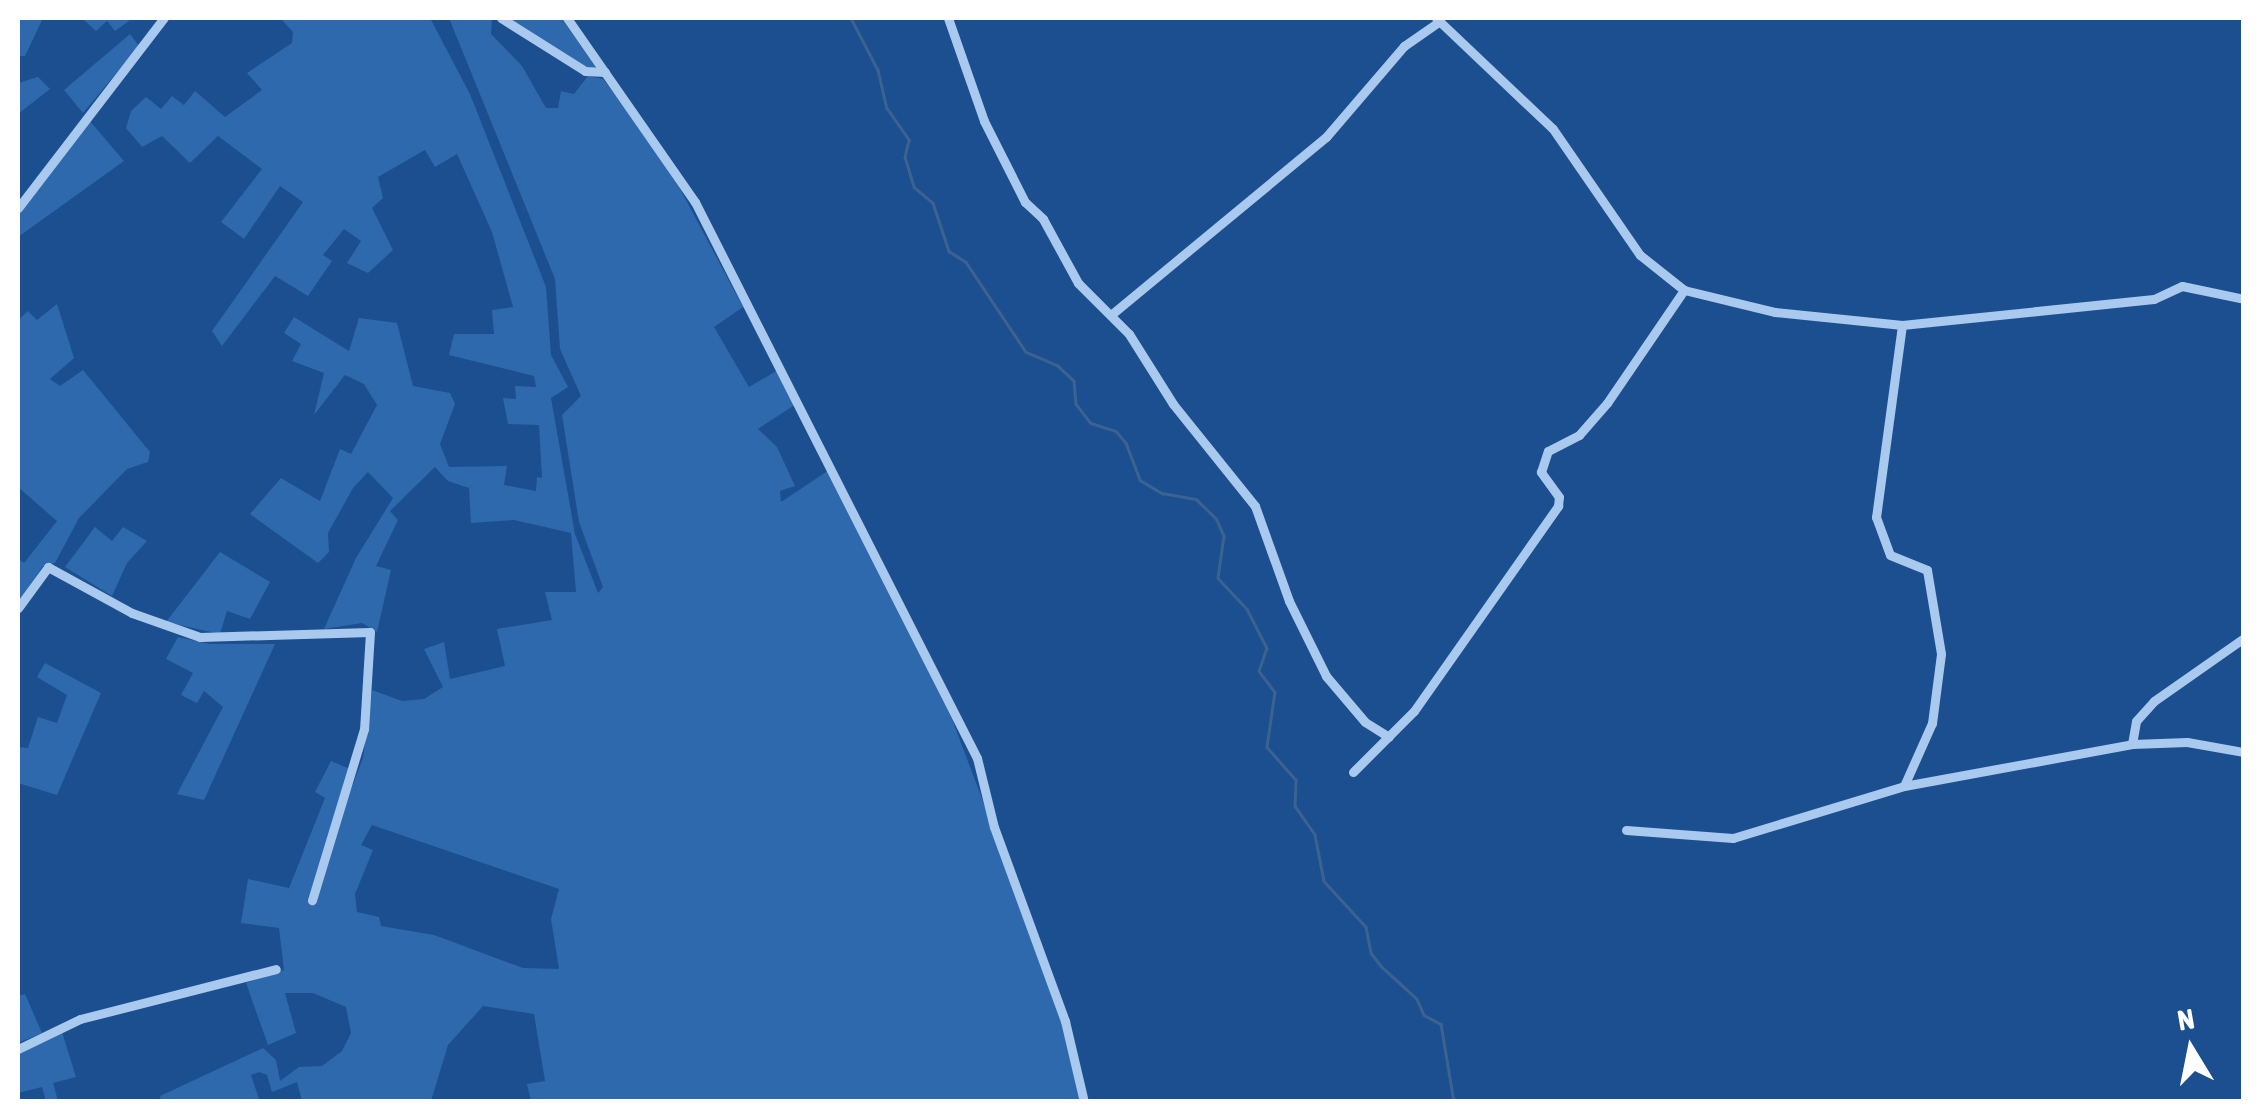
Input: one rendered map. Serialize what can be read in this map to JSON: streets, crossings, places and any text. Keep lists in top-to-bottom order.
{
  "north": "top"
}
